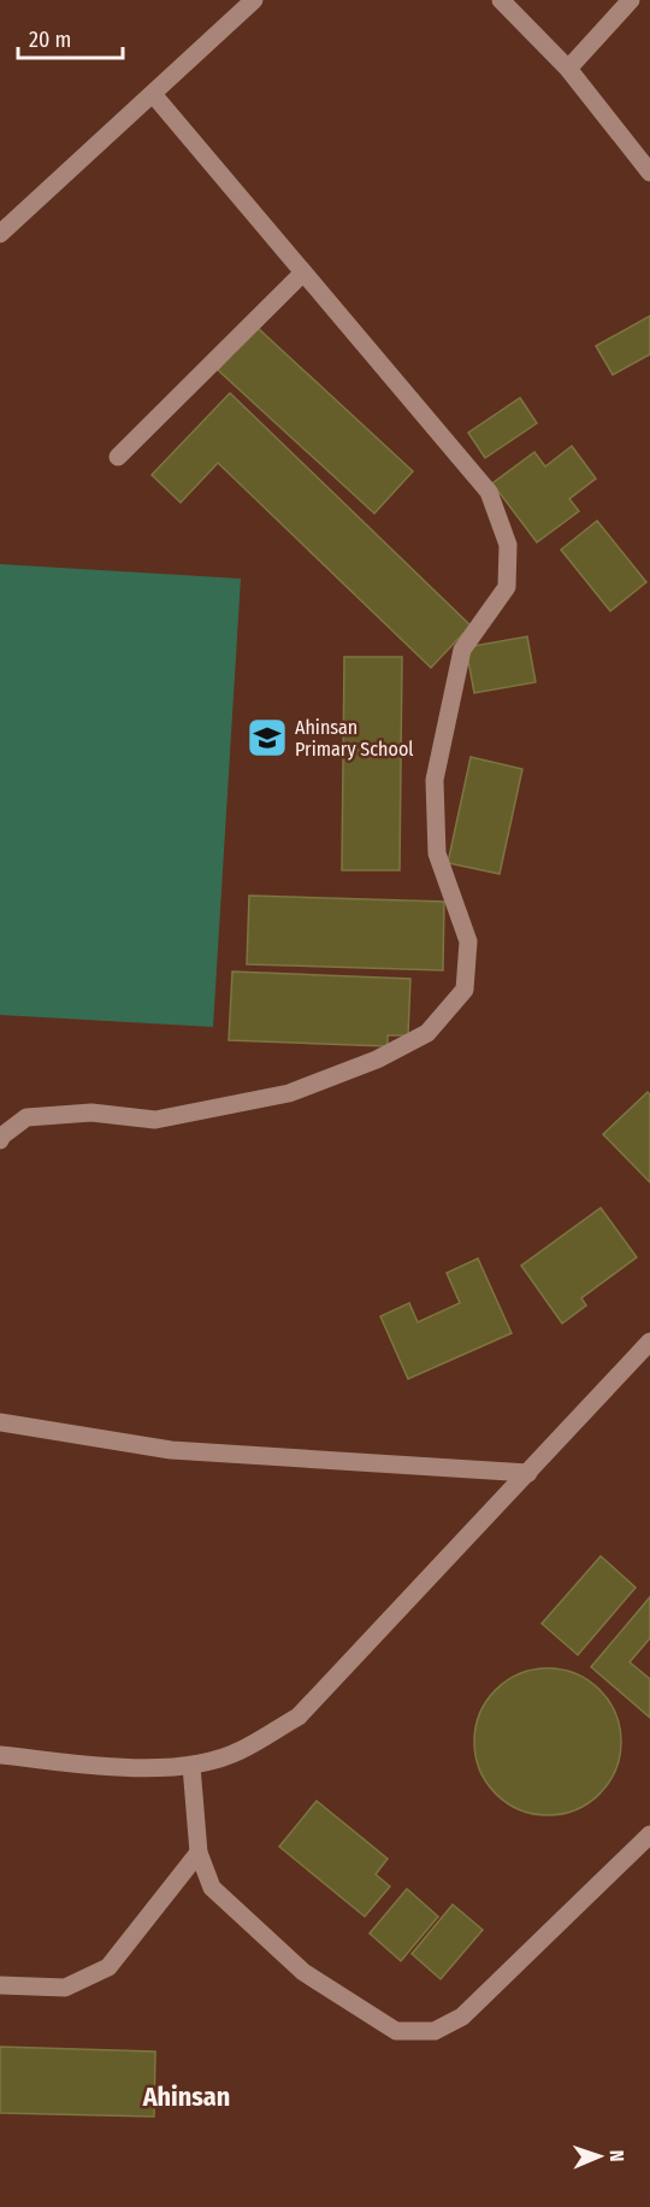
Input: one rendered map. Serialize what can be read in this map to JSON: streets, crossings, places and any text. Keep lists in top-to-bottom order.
{
  "districts": ["Ahinsan"],
  "places": {
    "school or university": ["Ahinsan Primary School"]
  },
  "scale_bar": "20 m",
  "north": "right"
}
